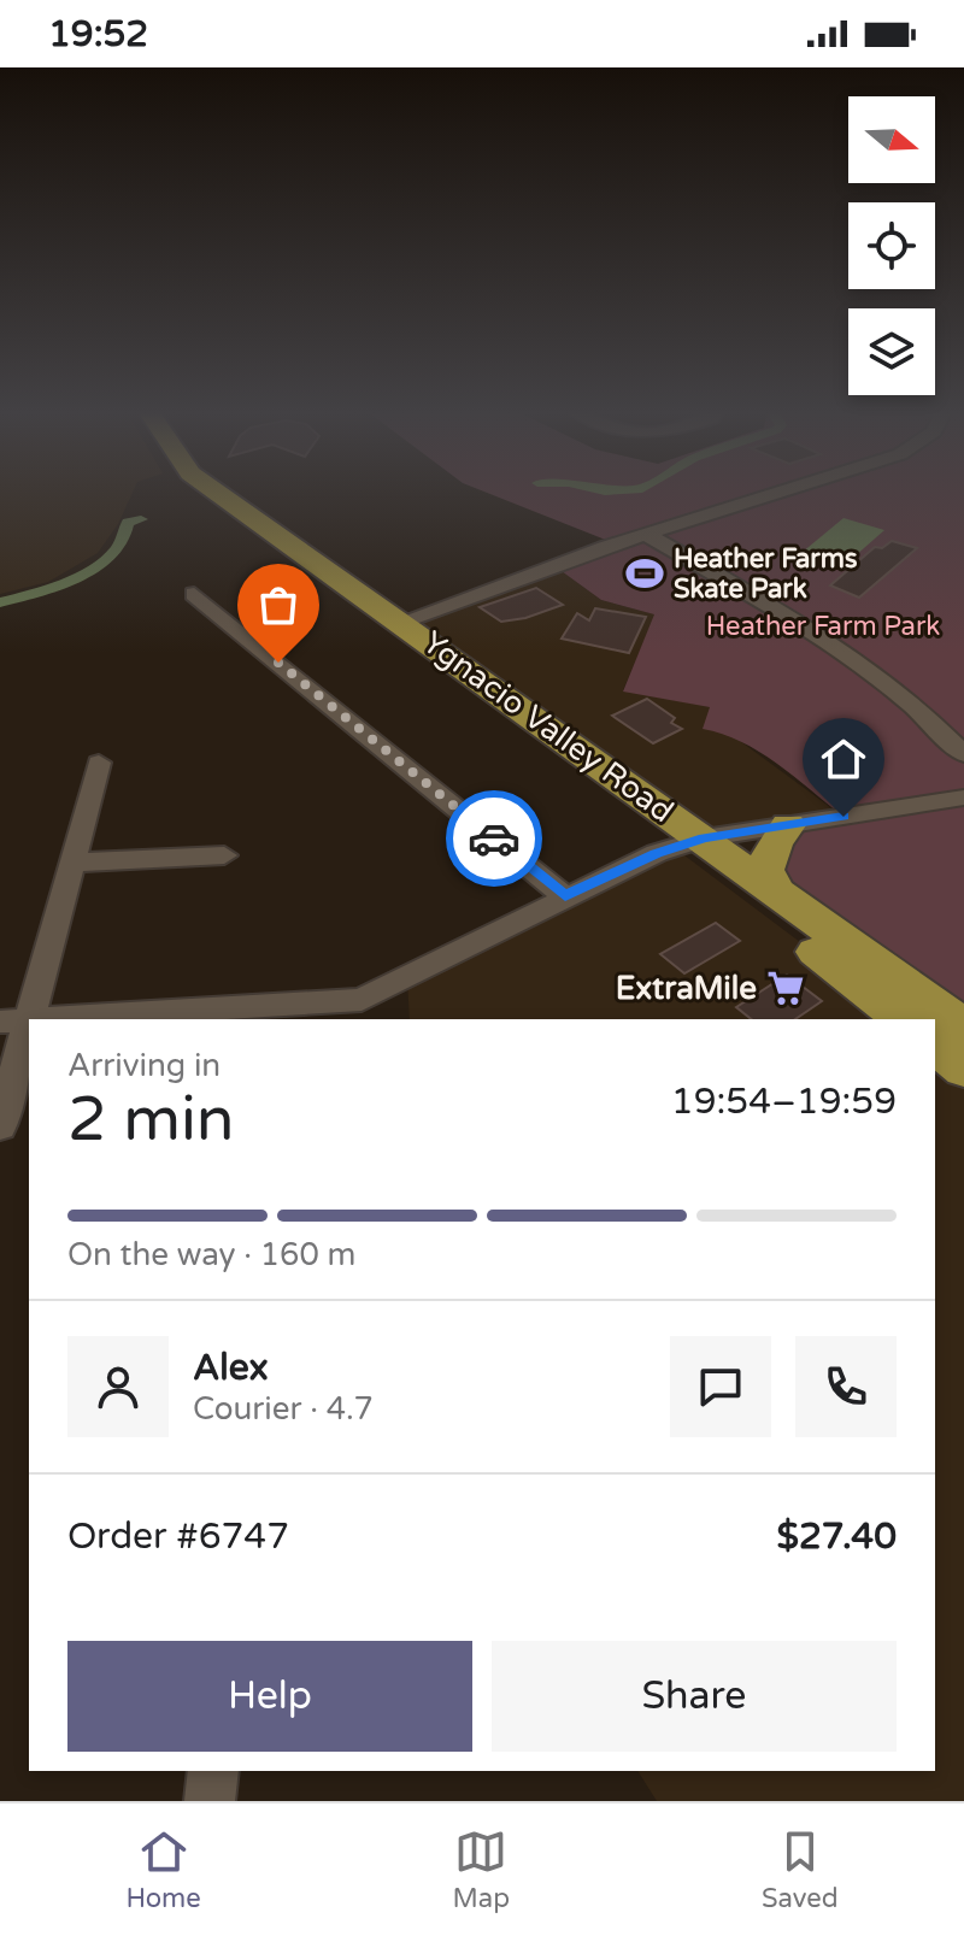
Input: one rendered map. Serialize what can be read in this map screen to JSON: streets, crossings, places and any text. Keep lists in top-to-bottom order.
{
  "streets": {
    "highway": ["Ygnacio Valley Road"]
  },
  "parks": ["Heather Farm Park"],
  "places": {
    "sports": ["Heather Farms Skate Park"],
    "supermarket": ["ExtraMile"]
  },
  "north": "right",
  "page": {
    "status": "19:52",
    "heading": ["2 min", "Arriving in", "19:54–19:59"],
    "panel": [
      "Alex",
      "Courier · 4.7",
      "Order #6747",
      "$27.40"
    ],
    "bar": "On the way · 160 m",
    "buttons": ["Help", "Share"],
    "tabs": ["Home", "Map", "Saved"]
  }
}
